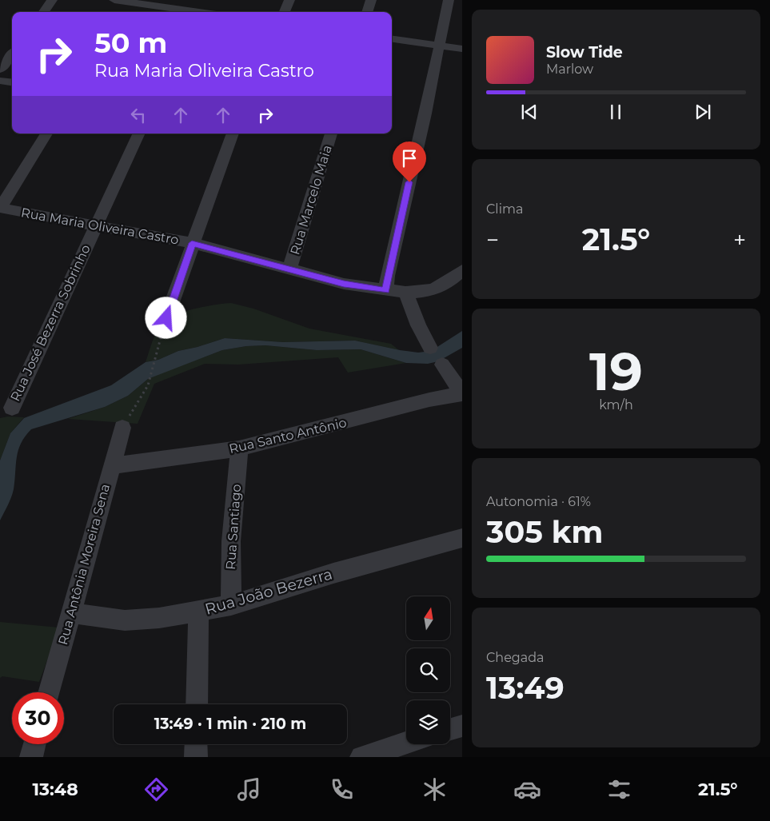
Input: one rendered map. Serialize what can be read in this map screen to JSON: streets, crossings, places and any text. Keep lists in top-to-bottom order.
{
  "streets": {
    "street": [
      "Rua Marcelo Maia",
      "Rua Maria Oliveira Castro",
      "Rua José Bezerra Sobrinho",
      "Rua Santo Antônio",
      "Rua Santiago",
      "Rua Antônia Moreira Sena",
      "Rua João Bezerra"
    ]
  },
  "crossings": [
    ["Rua Marcelo Maia", "Rua Maria Oliveira Castro"],
    ["Rua Maria Oliveira Castro", "Rua José Bezerra Sobrinho"],
    ["Rua Santo Antônio", "Rua Santiago"],
    ["Rua Santo Antônio", "Rua Antônia Moreira Sena"],
    ["Rua Santiago", "Rua João Bezerra"],
    ["Rua Antônia Moreira Sena", "Rua João Bezerra"]
  ],
  "north": "top",
  "page": {
    "turn": ["50 m", "Rua Maria Oliveira Castro"],
    "song": ["Slow Tide", "Marlow"],
    "tile": [
      "Clima",
      ["19", "km/h"],
      ["Autonomia · 61%", "305 km"],
      ["Chegada", "13:49"]
    ],
    "heat": ["−", "21.5°", "+"],
    "limit": "30",
    "trip": "13:49 · 1 min · 210 m",
    "tabs": ["13:48", "21.5°"]
  }
}
